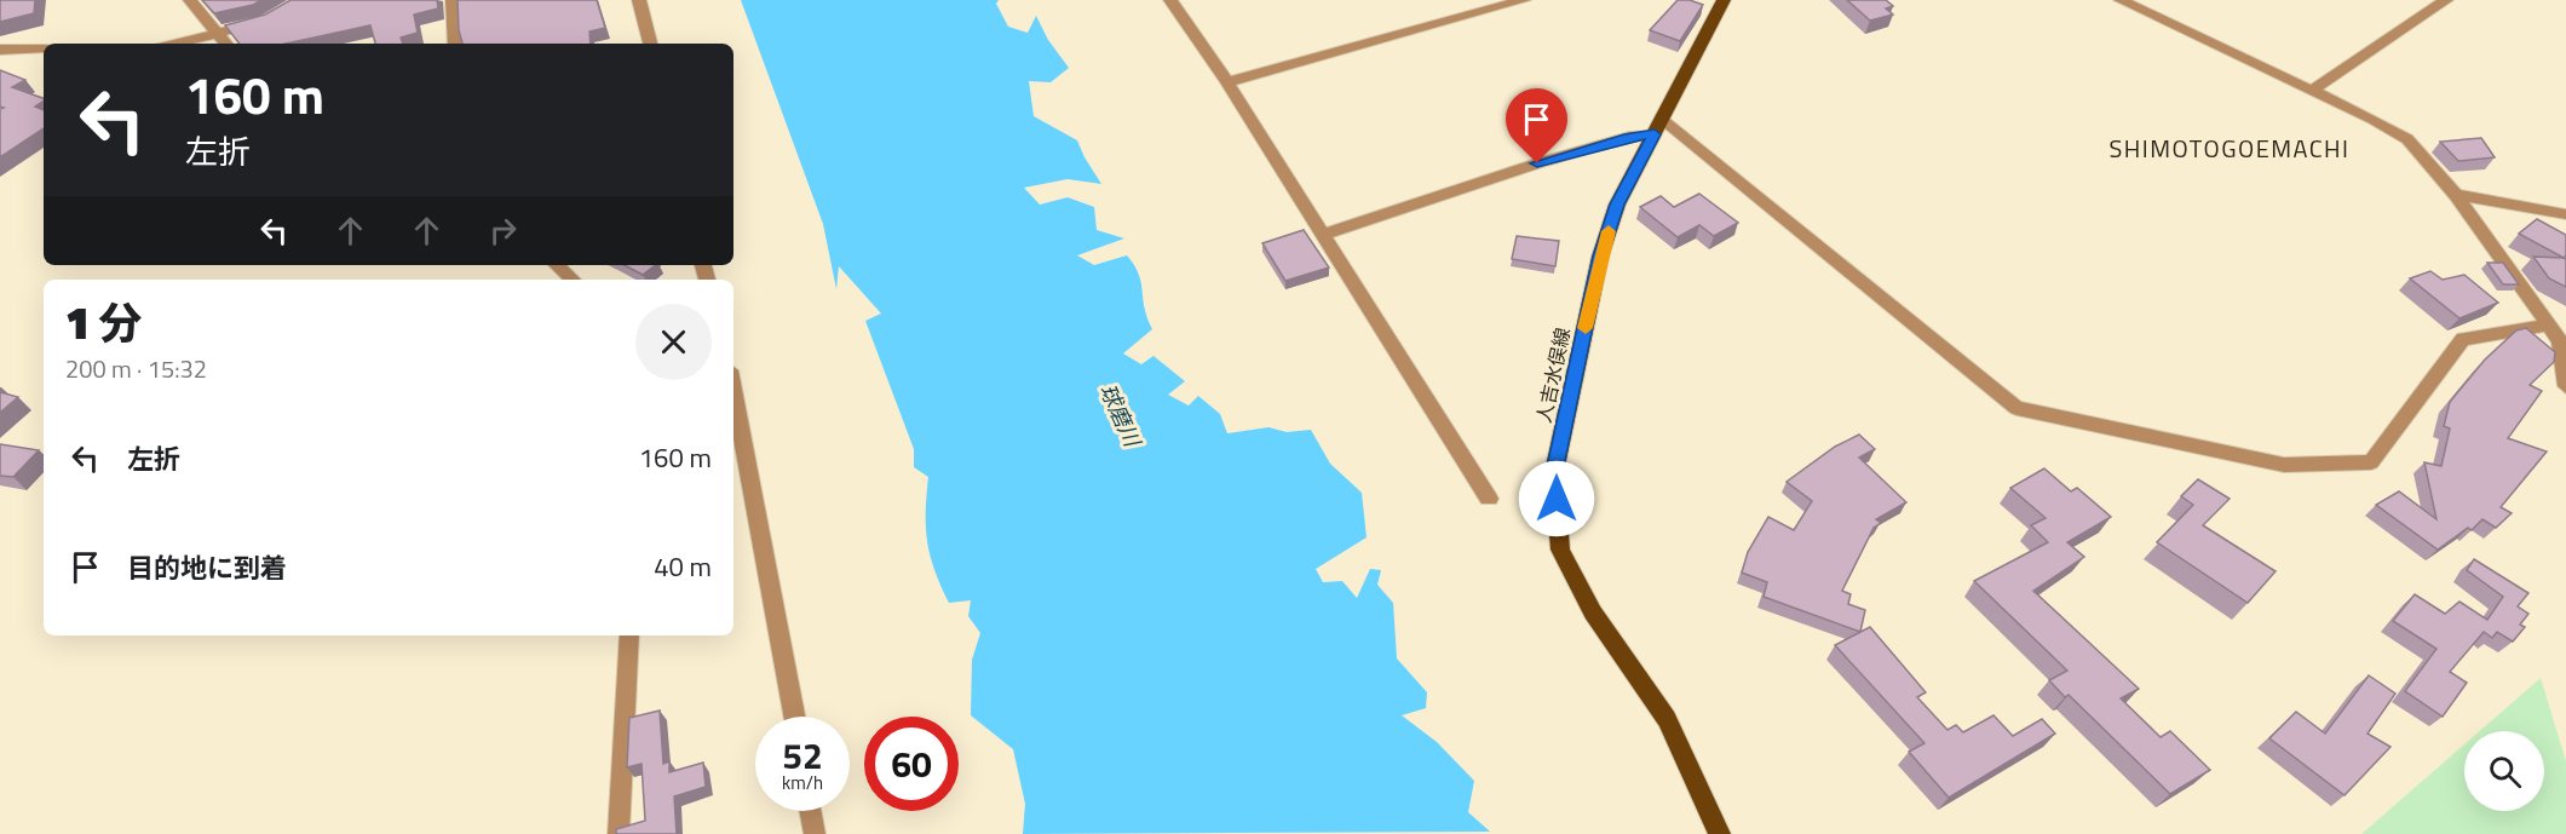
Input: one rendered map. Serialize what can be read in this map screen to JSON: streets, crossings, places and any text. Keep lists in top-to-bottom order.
{
  "streets": {
    "main road": ["人吉水俣線"]
  },
  "districts": ["SHIMOTOGOEMACHI"],
  "water": ["球磨川"],
  "page": {
    "turn": ["160 m", "左折"],
    "heading": ["1 分", "200 m · 15:32"],
    "list": [
      {
        "name": "左折",
        "value": "160 m"
      },
      {
        "name": "目的地に到着",
        "value": "40 m"
      }
    ],
    "speed": "52 km/h",
    "limit": "60"
  }
}
